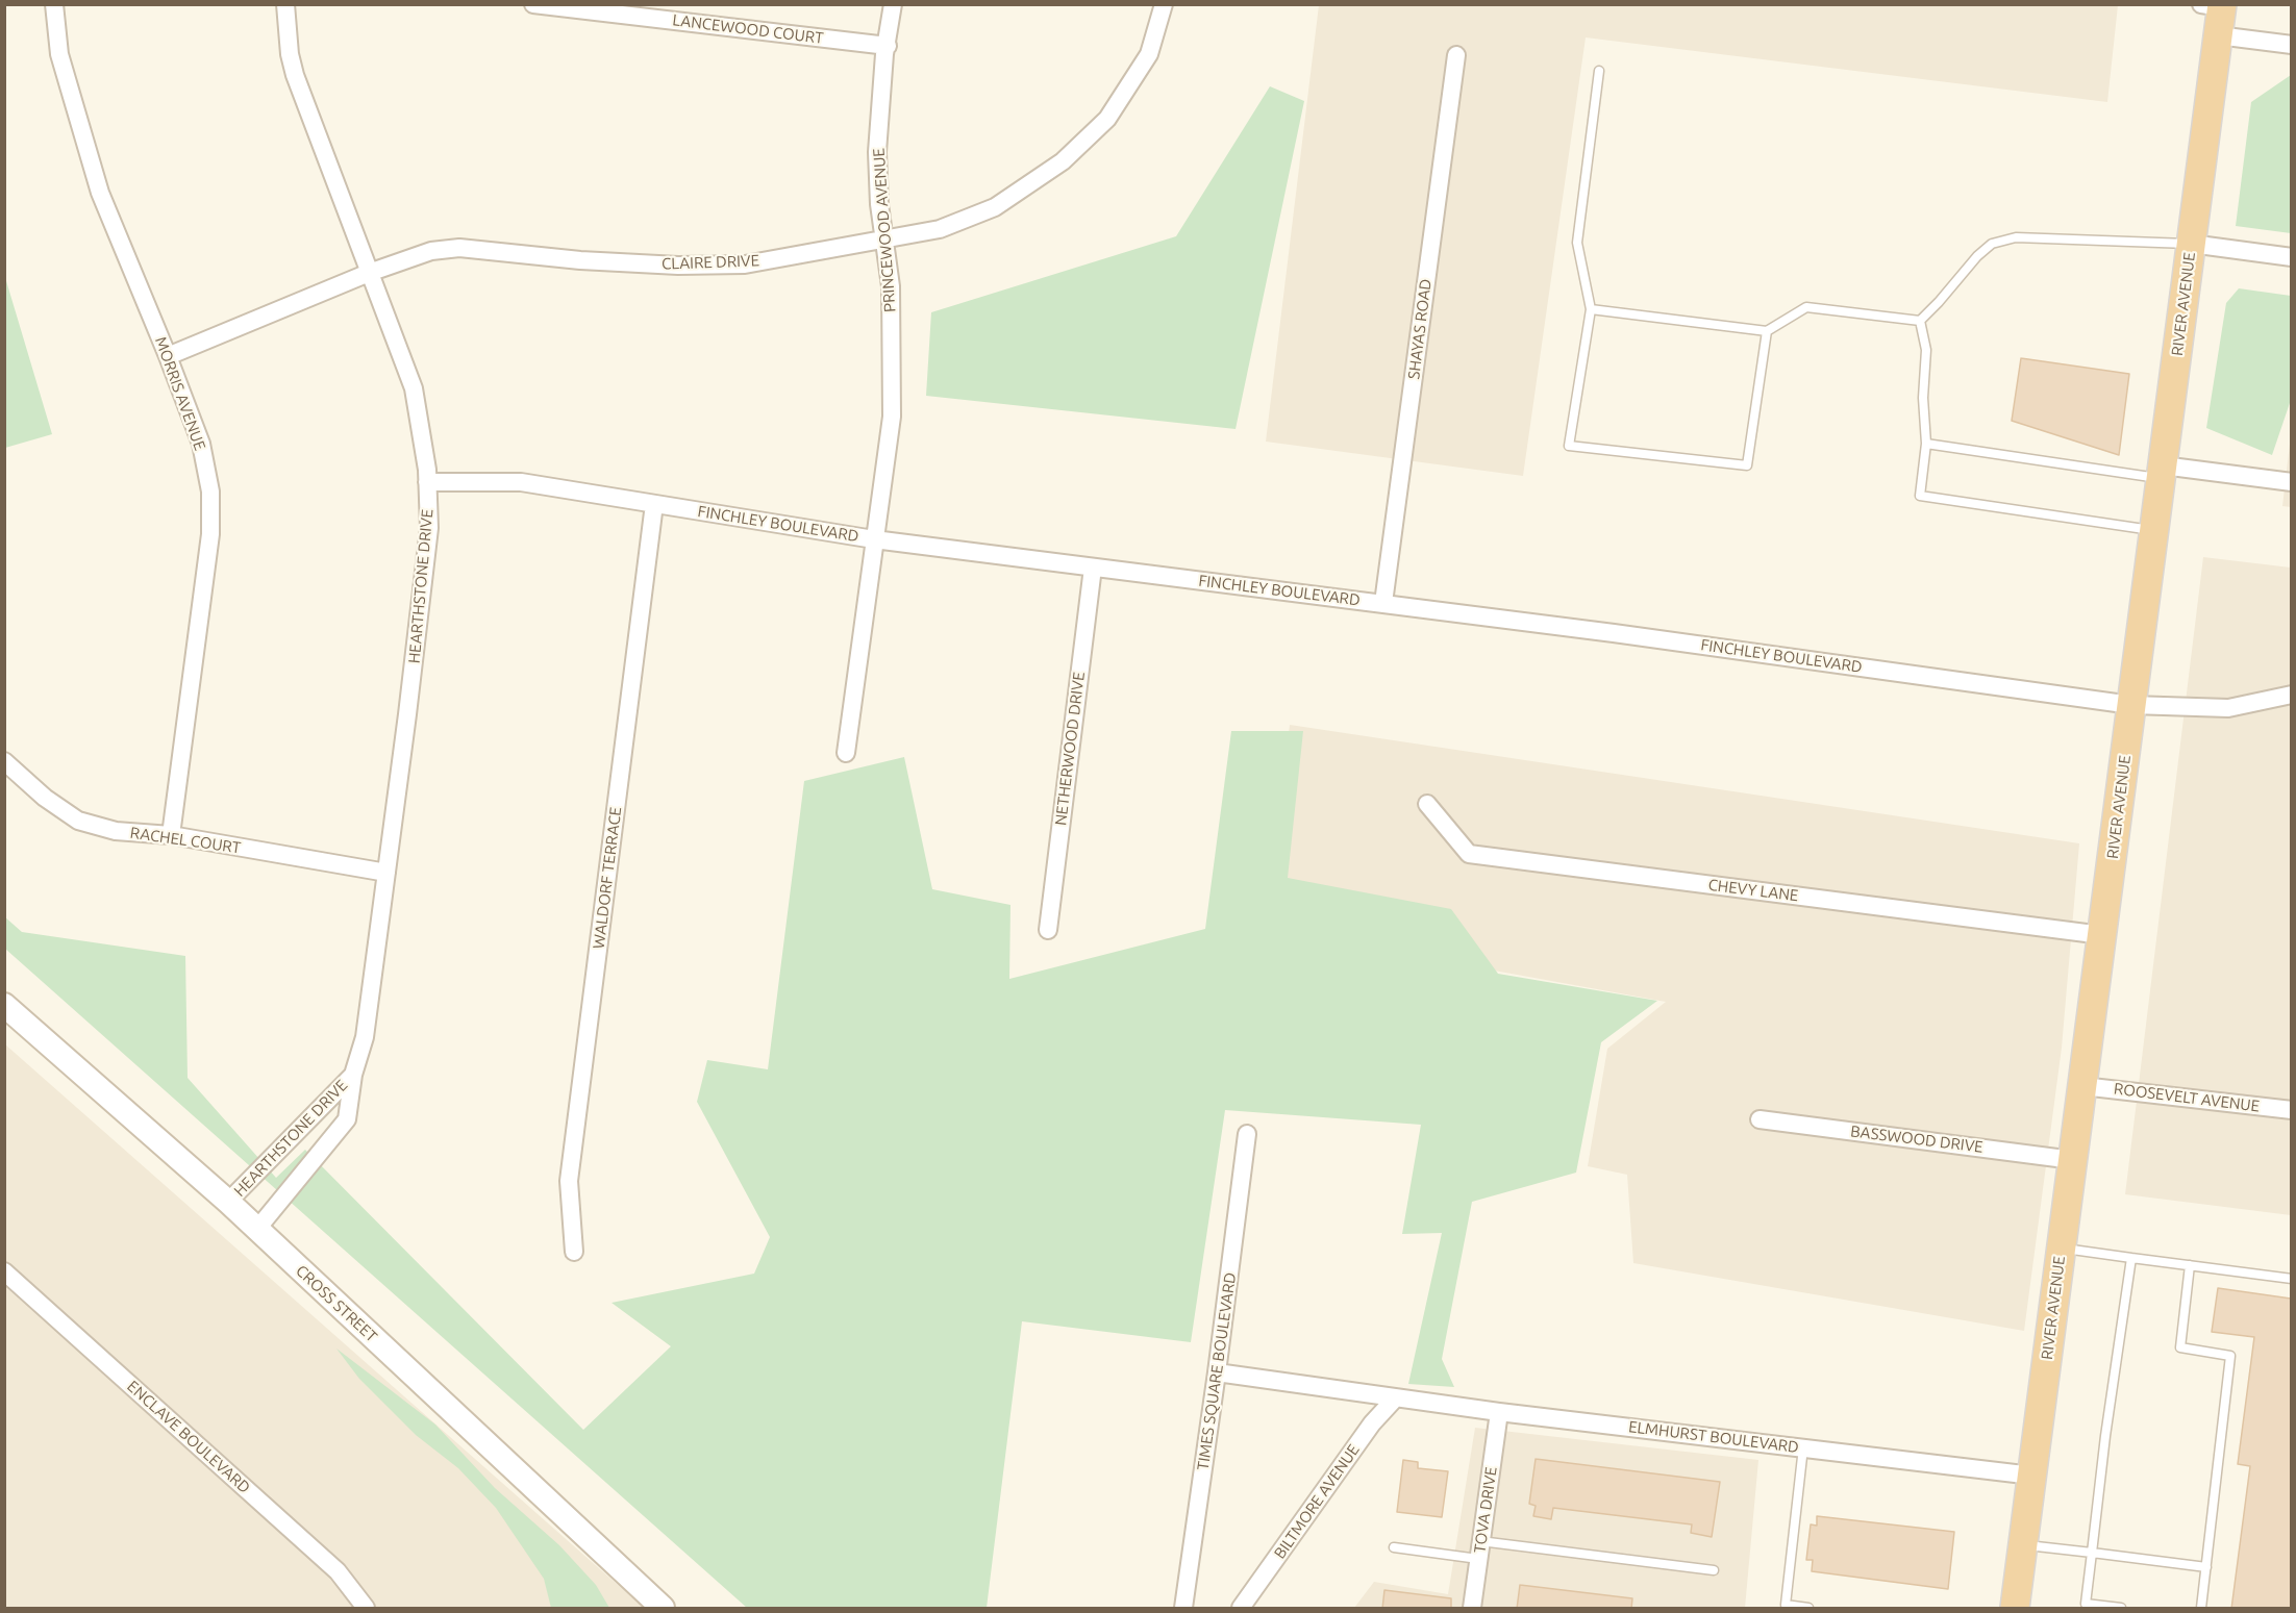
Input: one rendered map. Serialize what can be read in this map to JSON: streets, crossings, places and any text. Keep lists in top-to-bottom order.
{
  "streets": {
    "highway": ["RIVER AVENUE"],
    "main road": ["CROSS STREET"],
    "street": [
      "LANCEWOOD COURT",
      "PRINCEWOOD AVENUE",
      "CLAIRE DRIVE",
      "SHAYAS ROAD",
      "MORRIS AVENUE",
      "FINCHLEY BOULEVARD",
      "HEARTHSTONE DRIVE",
      "NETHERWOOD DRIVE",
      "RACHEL COURT",
      "WALDORF TERRACE",
      "CHEVY LANE",
      "ROOSEVELT AVENUE",
      "BASSWOOD DRIVE",
      "TIMES SQUARE BOULEVARD",
      "ENCLAVE BOULEVARD",
      "ELMHURST BOULEVARD",
      "BILTMORE AVENUE",
      "TOVA DRIVE"
    ]
  },
  "crossings": [
    ["LANCEWOOD COURT", "PRINCEWOOD AVENUE"],
    ["PRINCEWOOD AVENUE", "CLAIRE DRIVE"],
    ["PRINCEWOOD AVENUE", "FINCHLEY BOULEVARD"],
    ["CLAIRE DRIVE", "MORRIS AVENUE"],
    ["CLAIRE DRIVE", "HEARTHSTONE DRIVE"],
    ["RIVER AVENUE", "FINCHLEY BOULEVARD"],
    ["RIVER AVENUE", "CHEVY LANE"],
    ["RIVER AVENUE", "ROOSEVELT AVENUE"],
    ["RIVER AVENUE", "BASSWOOD DRIVE"],
    ["RIVER AVENUE", "ELMHURST BOULEVARD"],
    ["SHAYAS ROAD", "FINCHLEY BOULEVARD"],
    ["MORRIS AVENUE", "RACHEL COURT"],
    ["FINCHLEY BOULEVARD", "HEARTHSTONE DRIVE"],
    ["FINCHLEY BOULEVARD", "NETHERWOOD DRIVE"],
    ["FINCHLEY BOULEVARD", "WALDORF TERRACE"],
    ["HEARTHSTONE DRIVE", "RACHEL COURT"],
    ["HEARTHSTONE DRIVE", "CROSS STREET"],
    ["TIMES SQUARE BOULEVARD", "ELMHURST BOULEVARD"],
    ["ELMHURST BOULEVARD", "BILTMORE AVENUE"],
    ["ELMHURST BOULEVARD", "TOVA DRIVE"]
  ]
}
